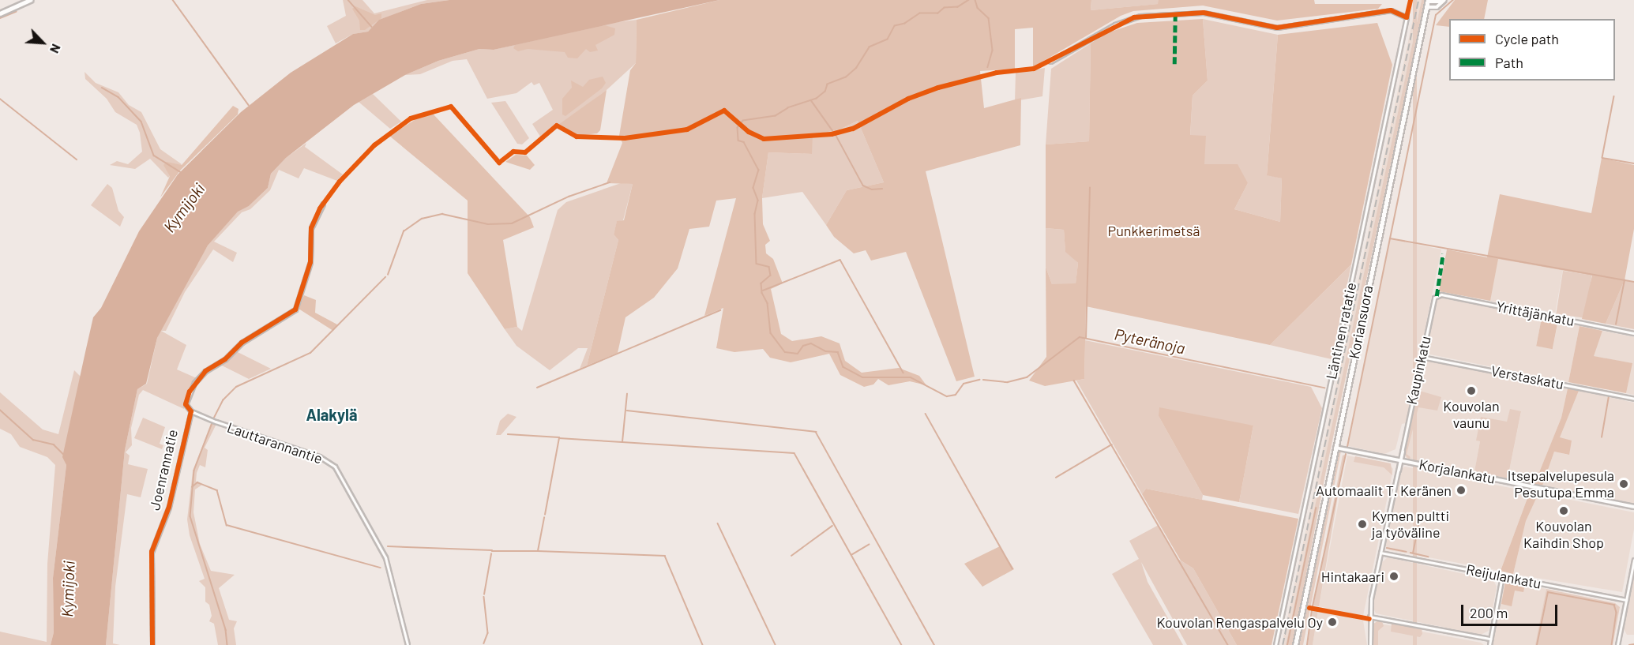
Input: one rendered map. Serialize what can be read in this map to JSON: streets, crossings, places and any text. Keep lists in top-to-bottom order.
{
  "streets": {
    "main road": ["Koriansuora"],
    "street": [
      "Yrittäjänkatu",
      "Läntinen ratatie",
      "Kaupinkatu",
      "Verstaskatu",
      "Lauttarannantie",
      "Joenrannatie",
      "Korjalankatu",
      "Reijulankatu"
    ]
  },
  "crossings": [
    ["Yrittäjänkatu", "Kaupinkatu"],
    ["Koriansuora", "Korjalankatu"],
    ["Kaupinkatu", "Verstaskatu"],
    ["Kaupinkatu", "Korjalankatu"],
    ["Kaupinkatu", "Reijulankatu"],
    ["Lauttarannantie", "Joenrannatie"]
  ],
  "districts": ["Alakylä"],
  "water": ["Kymijoki", "Pyteränoja"],
  "parks": ["Punkkerimetsä"],
  "places": [
    "Kouvolan vaunu",
    "Itsepalvelupesula Pesutupa Emma",
    "Automaalit T. Keränen",
    "Kouvolan Kaihdin Shop",
    "Kymen pultti ja työväline",
    "Hintakaari",
    "Kouvolan Rengaspalvelu Oy"
  ],
  "legend": ["Cycle path", "Path"],
  "scale_bar": "200 m",
  "north": "bottom right"
}
